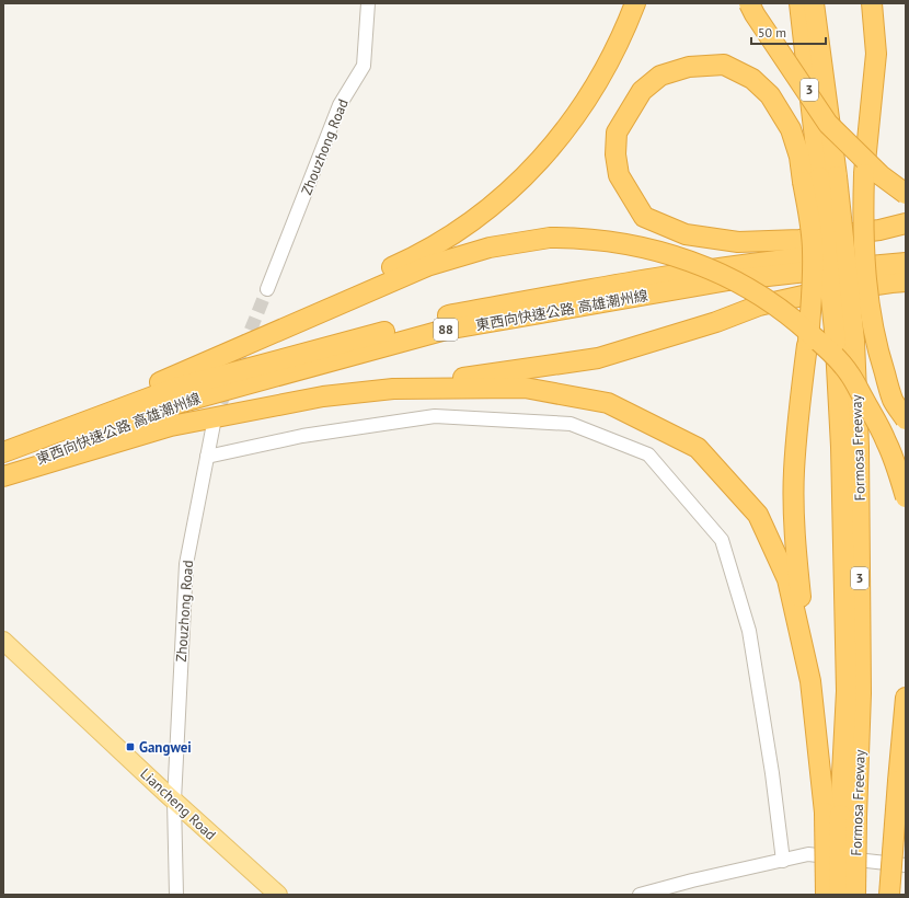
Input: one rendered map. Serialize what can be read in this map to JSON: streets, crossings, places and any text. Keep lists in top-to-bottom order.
{
  "streets": {
    "highway": [
      "3",
      "東西向快速公路 高雄潮州線",
      "88",
      "Formosa Freeway"
    ],
    "main road": ["Liancheng Road"],
    "street": ["Zhouzhong Road"]
  },
  "crossings": [
    ["Zhouzhong Road", "Liancheng Road"]
  ],
  "places": {
    "transit": ["Gangwei"]
  },
  "scale_bar": "50 m"
}
